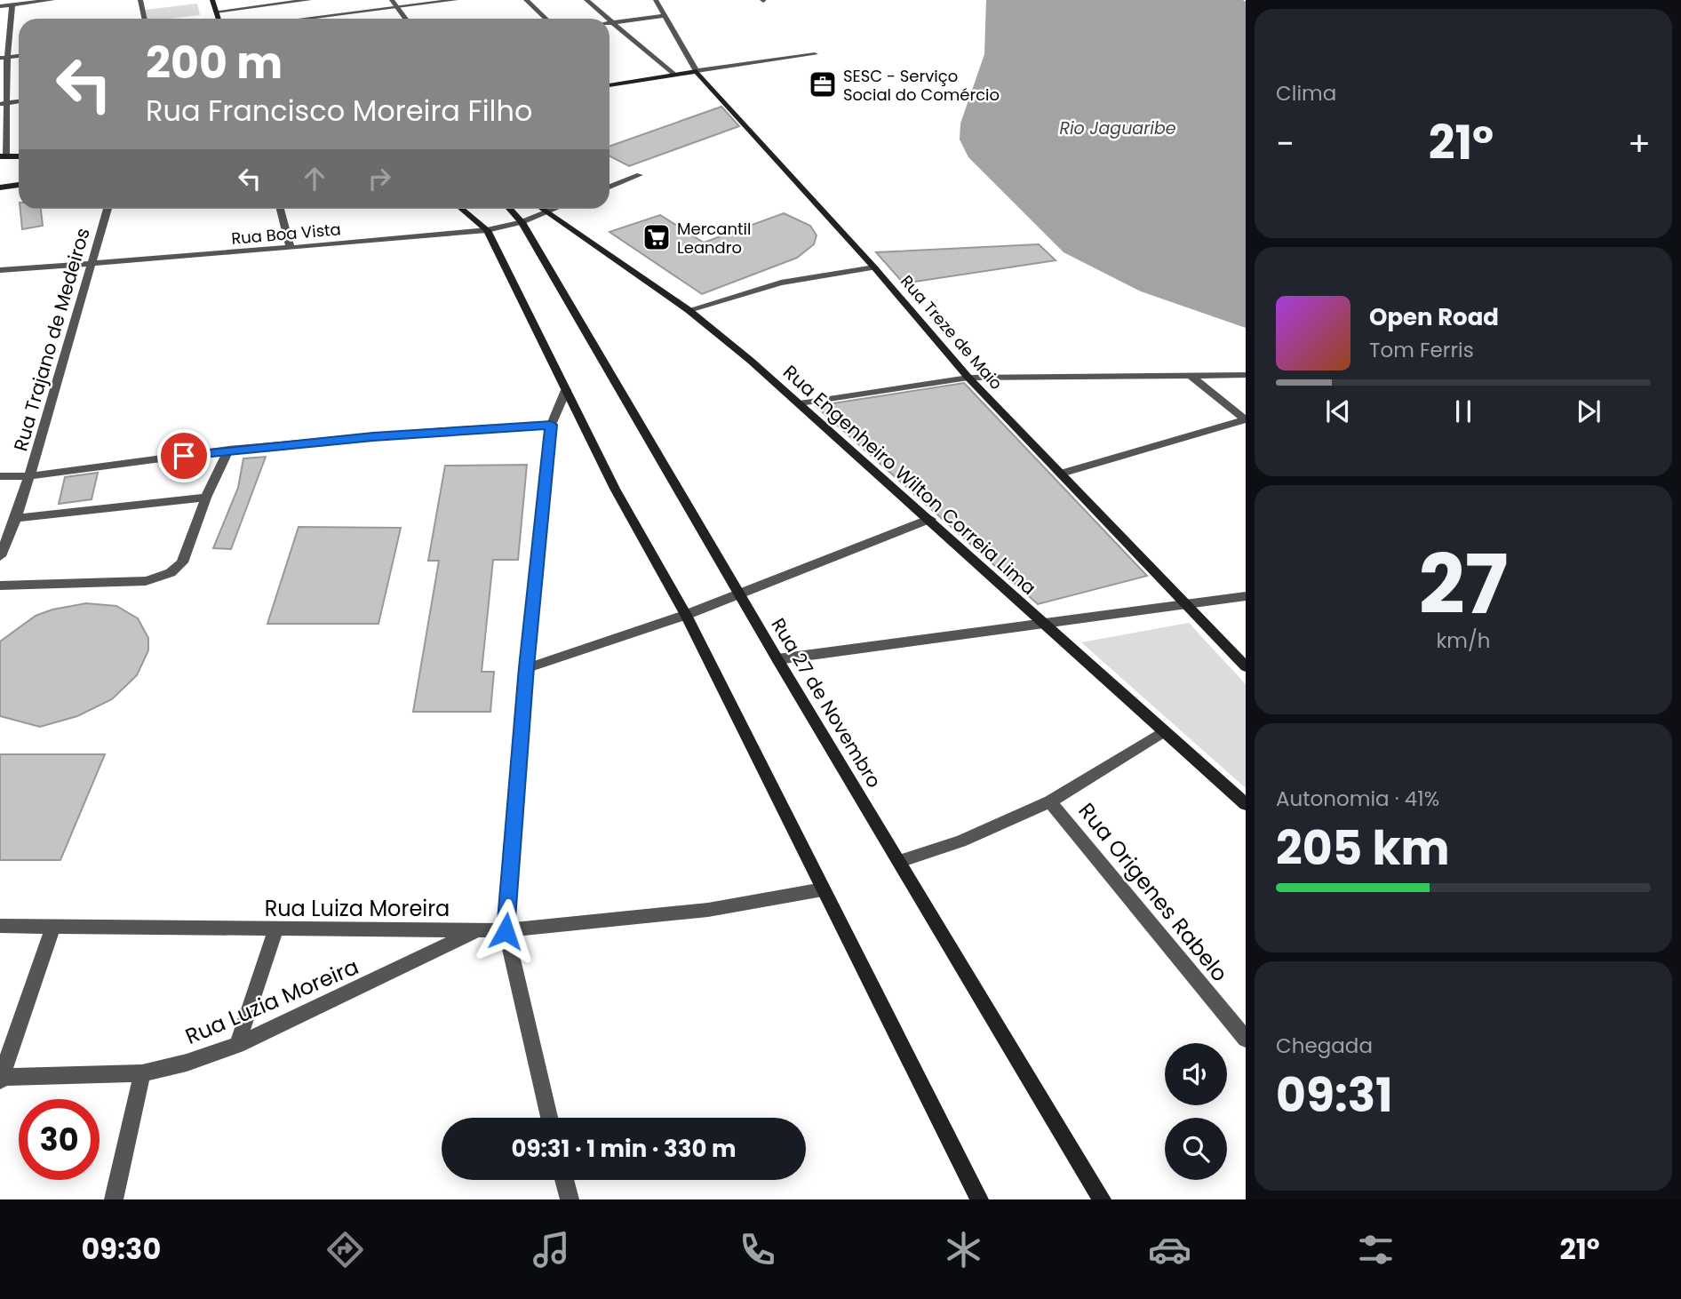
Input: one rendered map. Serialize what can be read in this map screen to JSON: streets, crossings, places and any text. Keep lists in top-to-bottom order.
{
  "streets": {
    "main road": ["Rua Treze de Maio", "Rua Engenheiro Wilton Correia Lima", "Rua 27 de Novembro"],
    "street": [
      "Rua Boa Vista",
      "Rua Trajano de Medeiros",
      "Rua Origenes Rabelo",
      "Rua Luiza Moreira",
      "Rua Luzia Moreira"
    ]
  },
  "crossings": [
    ["Rua Boa Vista", "Rua Trajano de Medeiros"],
    ["Rua Boa Vista", "Rua Engenheiro Wilton Correia Lima"],
    ["Rua Boa Vista", "Rua 27 de Novembro"],
    ["Rua Luiza Moreira", "Rua Luzia Moreira"]
  ],
  "water": ["Rio Jaguaribe"],
  "places": {
    "office": ["SESC - Serviço Social do Comércio"],
    "supermarket": ["Mercantil Leandro"]
  },
  "page": {
    "tile": [
      "Clima",
      ["27", "km/h"],
      ["Autonomia · 41%", "205 km"],
      ["Chegada", "09:31"]
    ],
    "turn": ["200 m", "Rua Francisco Moreira Filho"],
    "heat": ["−", "21°", "+"],
    "song": ["Open Road", "Tom Ferris"],
    "limit": "30",
    "trip": "09:31 · 1 min · 330 m",
    "tabs": ["09:30", "21°"]
  }
}
